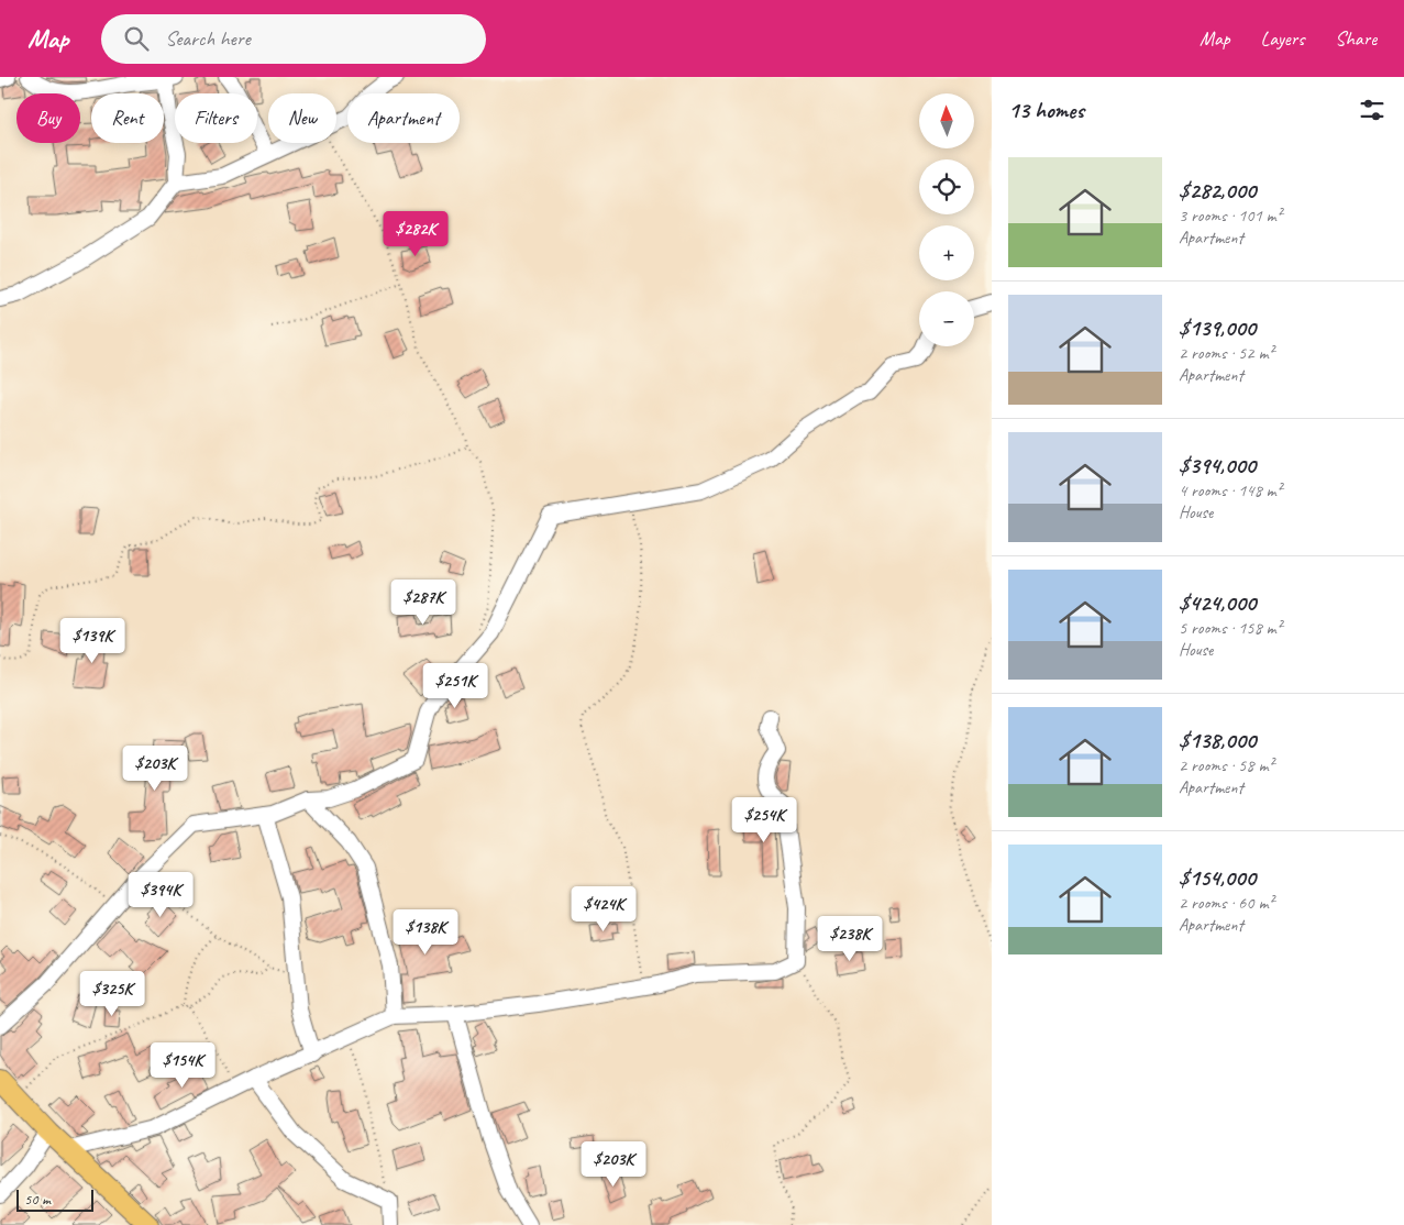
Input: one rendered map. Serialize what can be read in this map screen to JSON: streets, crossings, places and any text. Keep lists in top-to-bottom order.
{
  "scale_bar": "50 m",
  "north": "top",
  "page": {
    "header": "Map",
    "search": "Search here",
    "nav": ["Map", "Layers", "Share"],
    "heading": "13 homes",
    "map_buttons": ["+", "−"],
    "chip": [
      "Buy",
      "Rent",
      "Filters",
      "New",
      "Apartment"
    ],
    "list": [
      {
        "name": "$282,000",
        "note": "3 rooms · 101 m² · Apartment"
      },
      {
        "name": "$139,000",
        "note": "2 rooms · 52 m² · Apartment"
      },
      {
        "name": "$394,000",
        "note": "4 rooms · 148 m² · House"
      },
      {
        "name": "$424,000",
        "note": "5 rooms · 158 m² · House"
      },
      {
        "name": "$138,000",
        "note": "2 rooms · 58 m² · Apartment"
      },
      {
        "name": "$154,000",
        "note": "2 rooms · 60 m² · Apartment"
      }
    ],
    "price": [
      "$282K",
      "$287K",
      "$139K",
      "$251K",
      "$203K",
      "$254K",
      "$394K",
      "$424K",
      "$138K",
      "$238K",
      "$325K",
      "$154K",
      "$203K"
    ],
    "scale": "50 m"
  }
}
